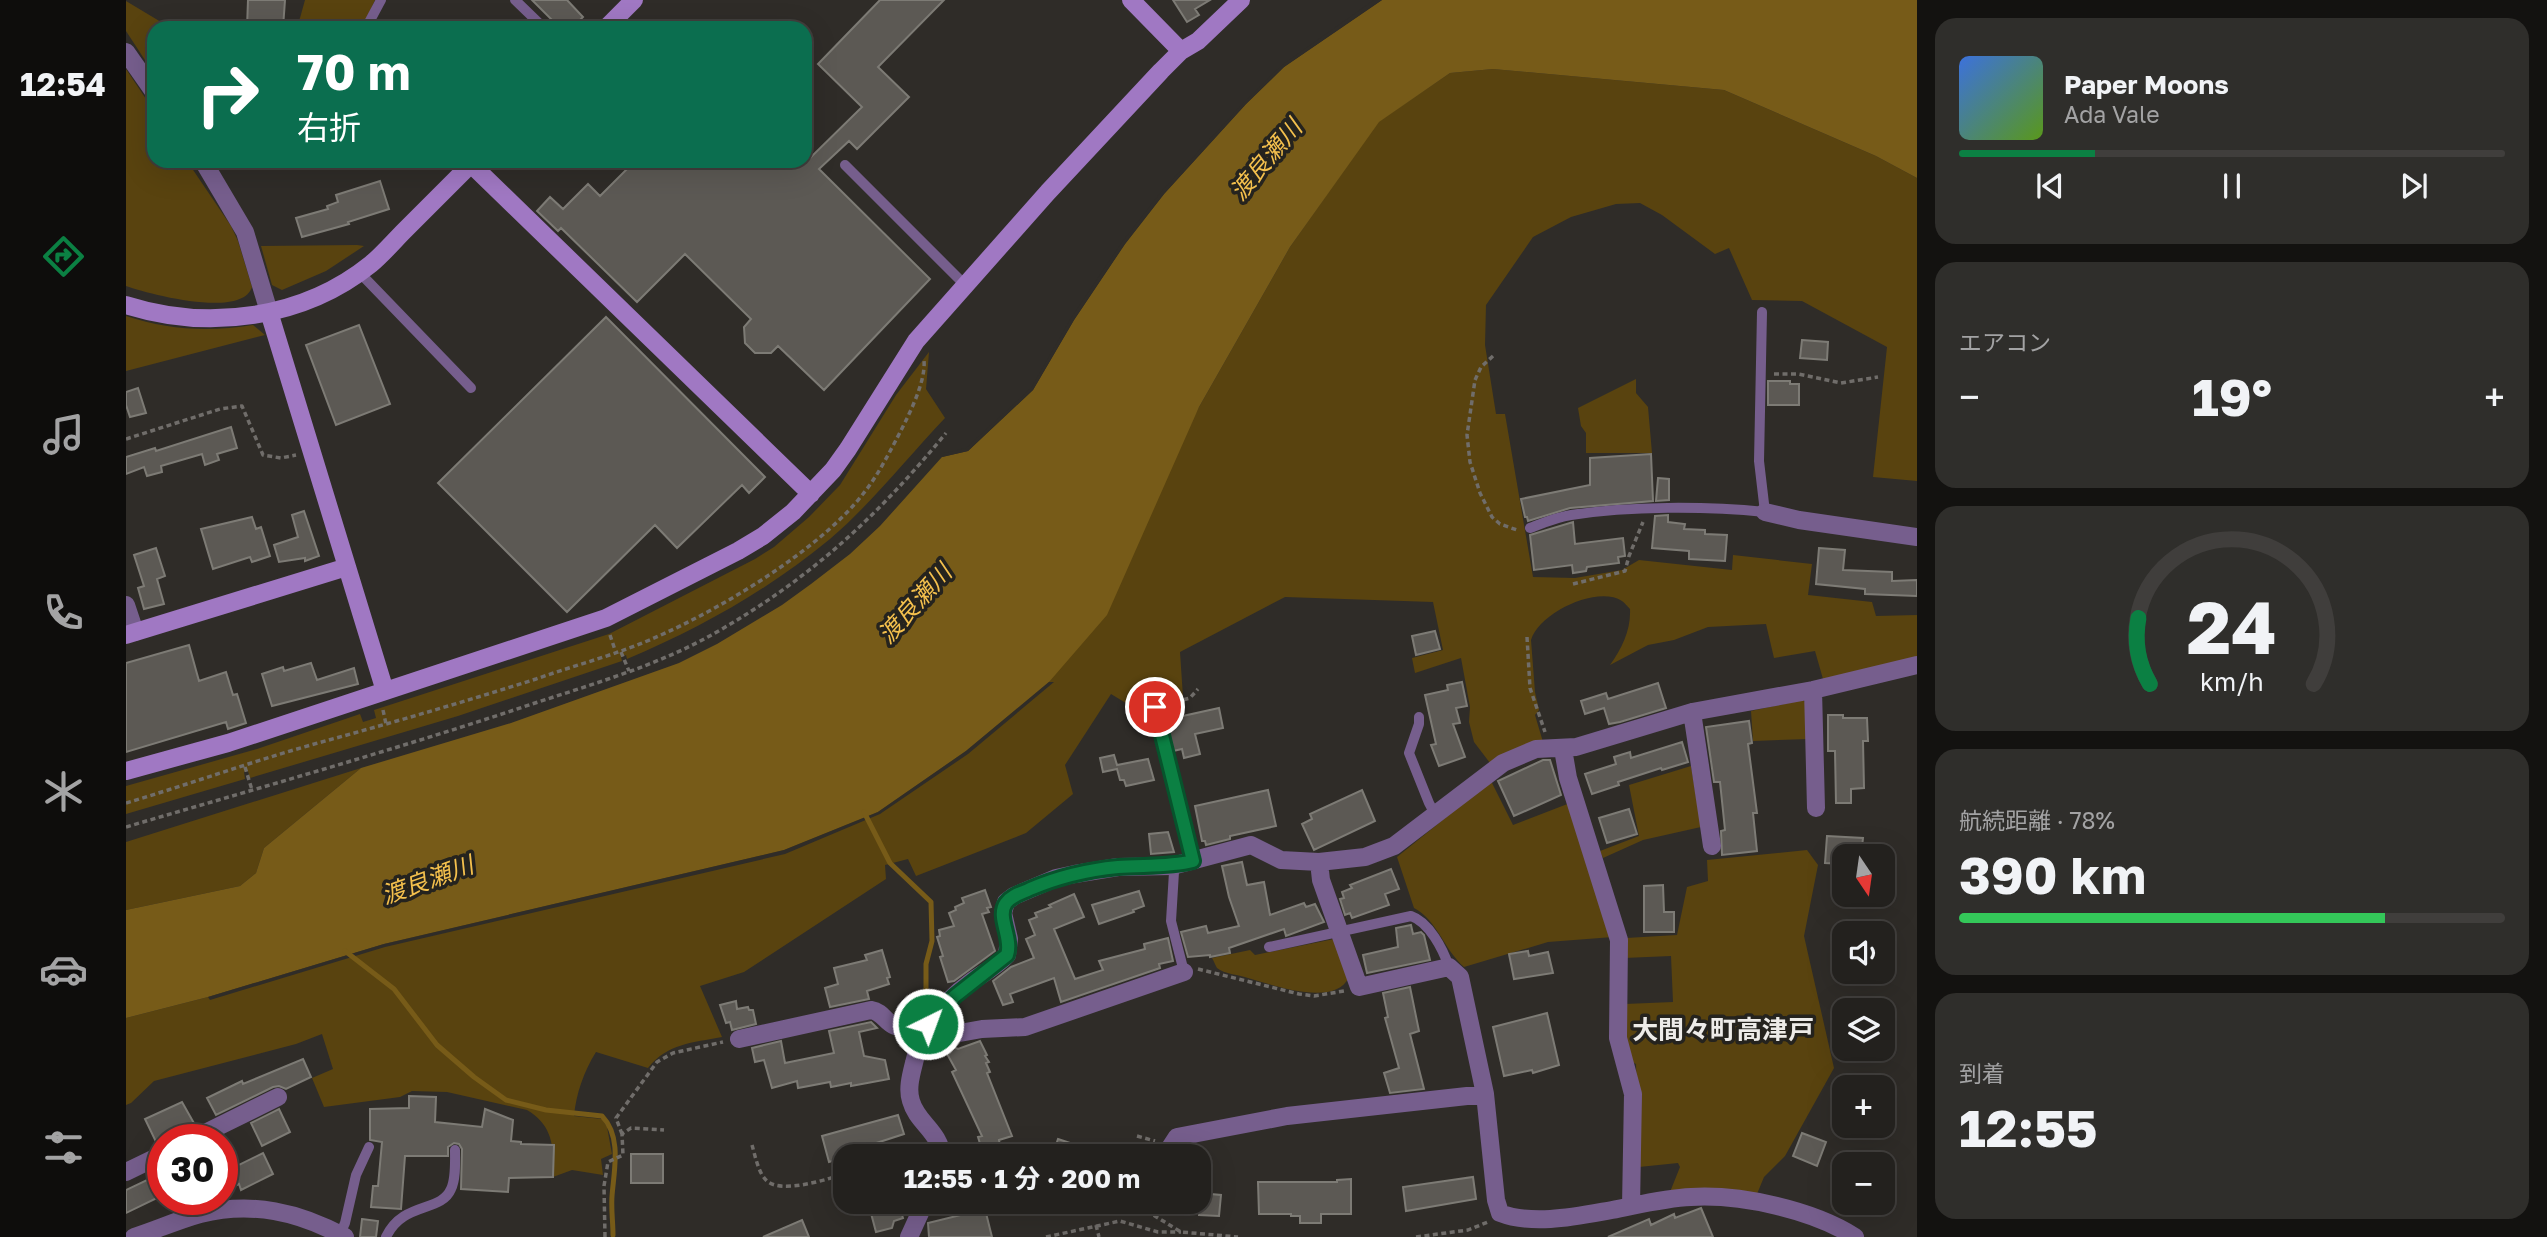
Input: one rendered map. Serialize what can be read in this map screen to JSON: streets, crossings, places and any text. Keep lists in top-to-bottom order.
{
  "districts": ["大間々町高津戸"],
  "water": ["渡良瀬川"],
  "north": "bottom",
  "page": {
    "tabs": "12:54",
    "turn": ["70 m", "右折"],
    "song": ["Paper Moons", "Ada Vale"],
    "tile": [
      "エアコン",
      ["航続距離 · 78%", "390 km"],
      ["到着", "12:55"]
    ],
    "heat": ["−", "19°", "+"],
    "map_buttons": ["+", "−"],
    "limit": "30",
    "trip": "12:55 · 1 分 · 200 m",
    "gauge": ["24", "km/h"]
  }
}
